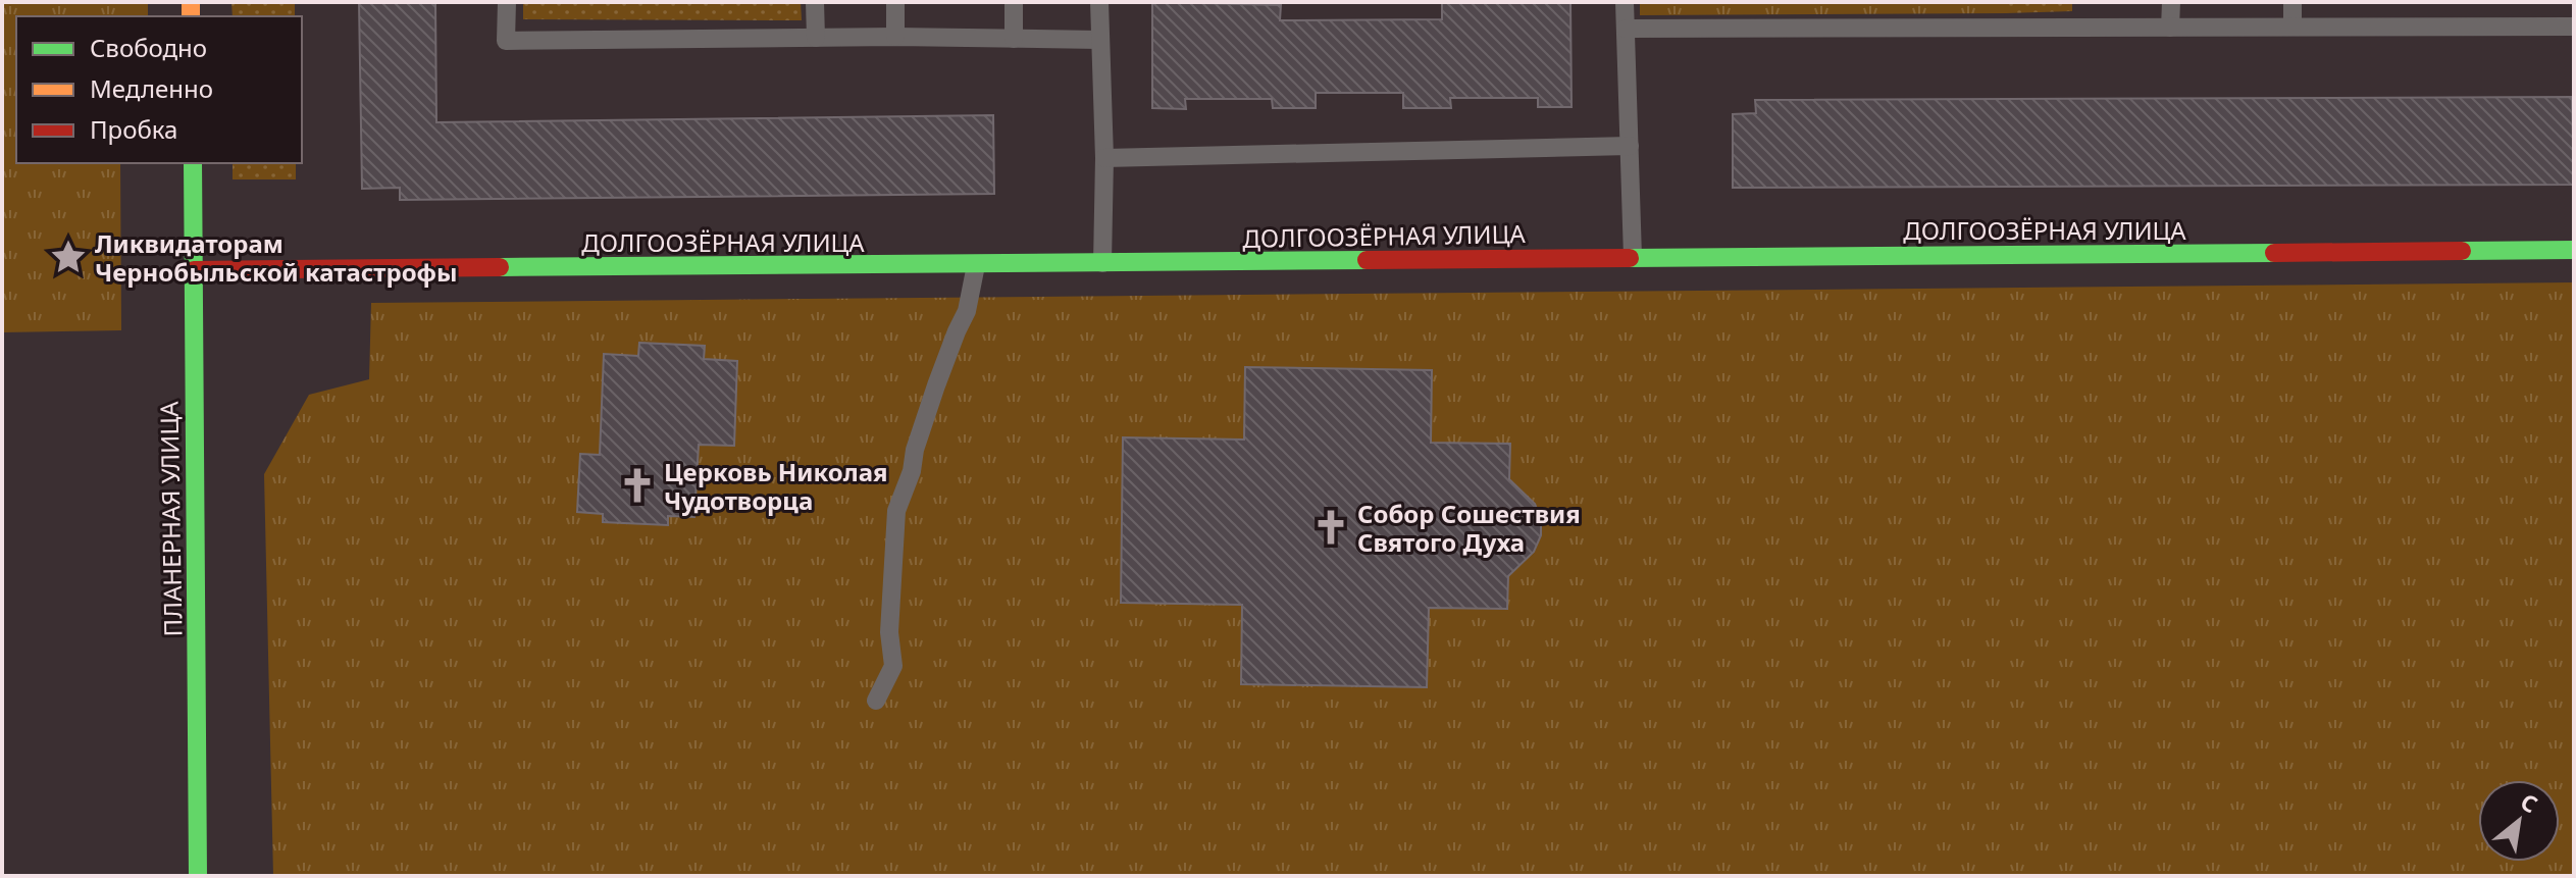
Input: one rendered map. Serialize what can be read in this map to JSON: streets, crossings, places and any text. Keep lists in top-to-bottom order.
{
  "streets": {
    "street": ["ДОЛГООЗЁРНАЯ УЛИЦА", "ПЛАНЕРНАЯ УЛИЦА"]
  },
  "crossings": [
    ["ДОЛГООЗЁРНАЯ УЛИЦА", "ПЛАНЕРНАЯ УЛИЦА"]
  ],
  "places": {
    "place": ["Ликвидаторам Чернобыльской катастрофы"],
    "church": ["Церковь Николая Чудотворца", "Собор Сошествия Святого Духа"]
  },
  "legend": ["Свободно", "Медленно", "Пробка"],
  "north": "top right"
}
